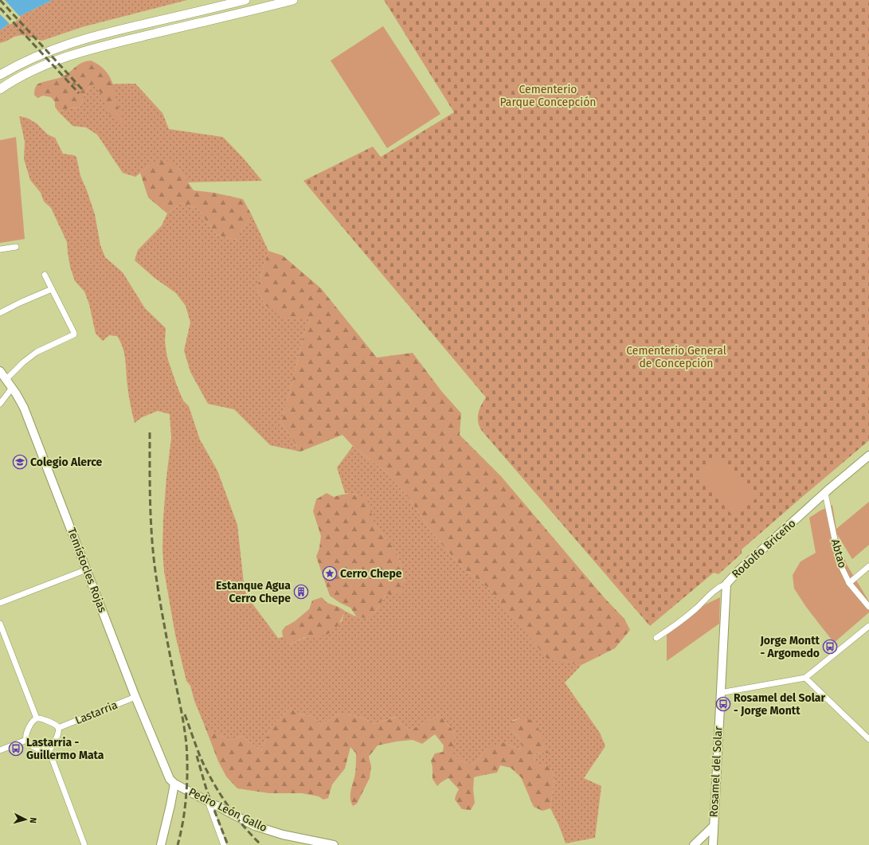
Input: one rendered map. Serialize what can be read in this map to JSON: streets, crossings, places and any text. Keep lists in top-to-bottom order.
{
  "streets": {
    "street": [
      "Rodolfo Briceño",
      "Abtao",
      "Temístocles Rojas",
      "Lastarria",
      "Rosamel del Solar",
      "Pedro León Gallo"
    ]
  },
  "crossings": [
    ["Rodolfo Briceño", "Abtao"],
    ["Rodolfo Briceño", "Rosamel del Solar"],
    ["Temístocles Rojas", "Lastarria"],
    ["Temístocles Rojas", "Pedro León Gallo"]
  ],
  "parks": ["Cementerio Parque Concepción", "Cementerio General de Concepción"],
  "places": {
    "school or university": ["Colegio Alerce"],
    "place": ["Cerro Chepe"],
    "building": ["Estanque Agua Cerro Chepe"],
    "bus stop": ["Jorge Montt - Argomedo", "Rosamel del Solar - Jorge Montt", "Lastarria - Guillermo Mata"]
  },
  "north": "right"
}
